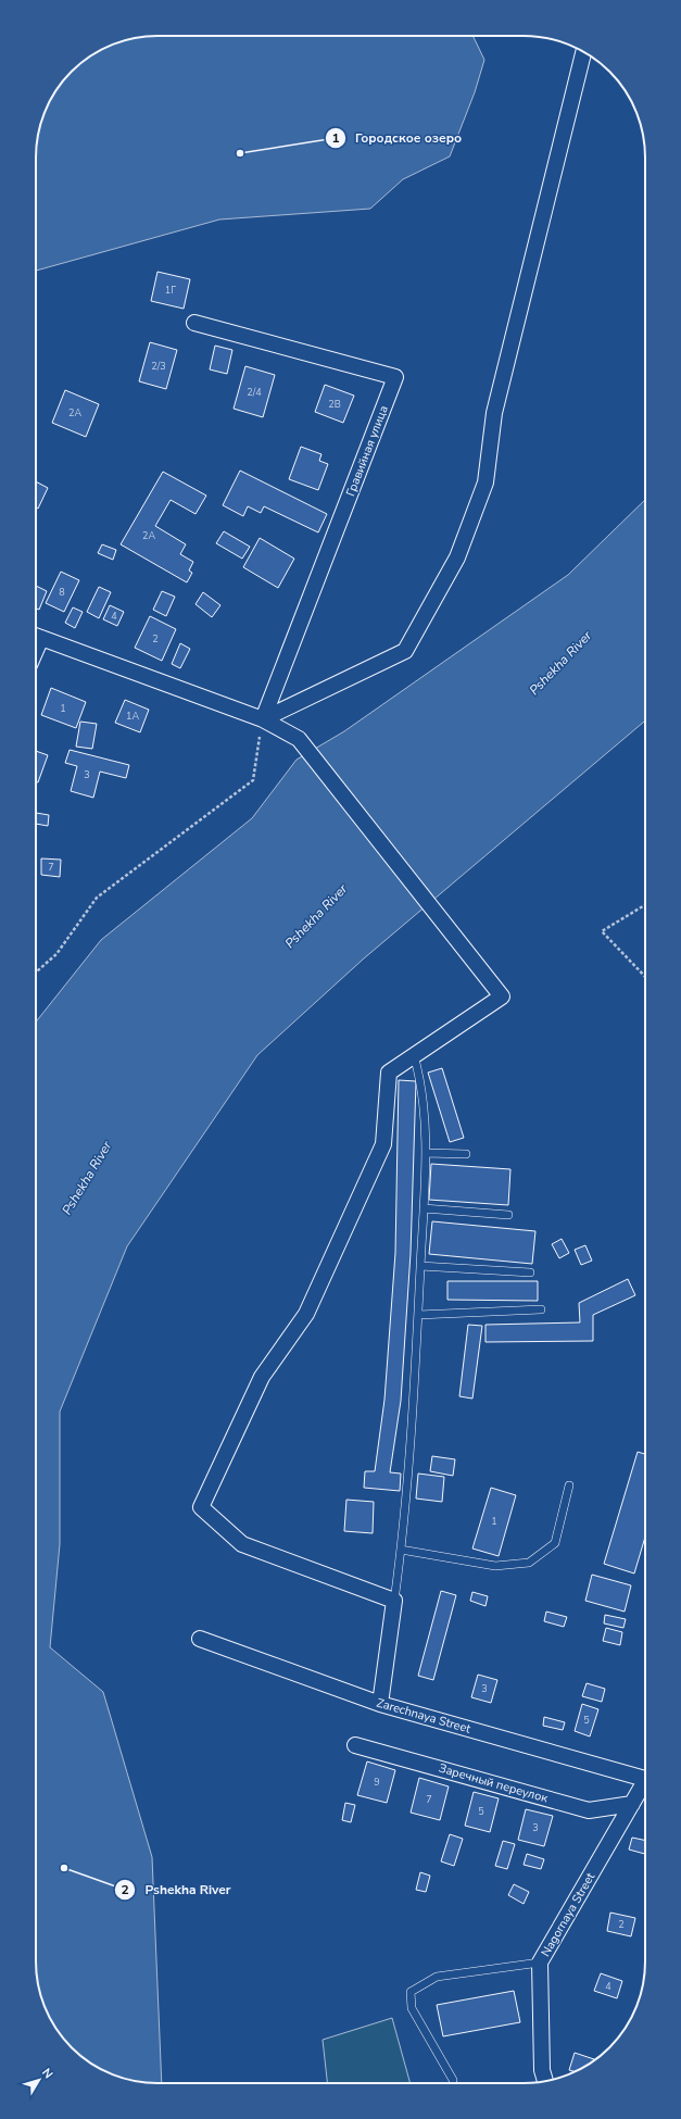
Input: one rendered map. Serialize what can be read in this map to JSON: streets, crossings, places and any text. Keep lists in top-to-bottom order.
{
  "streets": {
    "street": [
      "Гравийная улица",
      "Zarechnaya Street",
      "Заречный переулок",
      "Nagornaya Street"
    ]
  },
  "crossings": [
    ["Заречный переулок", "Nagornaya Street"]
  ],
  "water": ["Pshekha River"],
  "places": ["Городское озеро", "Pshekha River"],
  "house_numbers": [
    "1Г",
    "2/3",
    "2/4",
    "2В",
    "2А",
    "2А",
    "8",
    "4",
    "2",
    "1",
    "1А",
    "3",
    "7",
    "1",
    "3",
    "5",
    "9",
    "7",
    "5",
    "3",
    "2",
    "4"
  ],
  "north": "top right"
}
